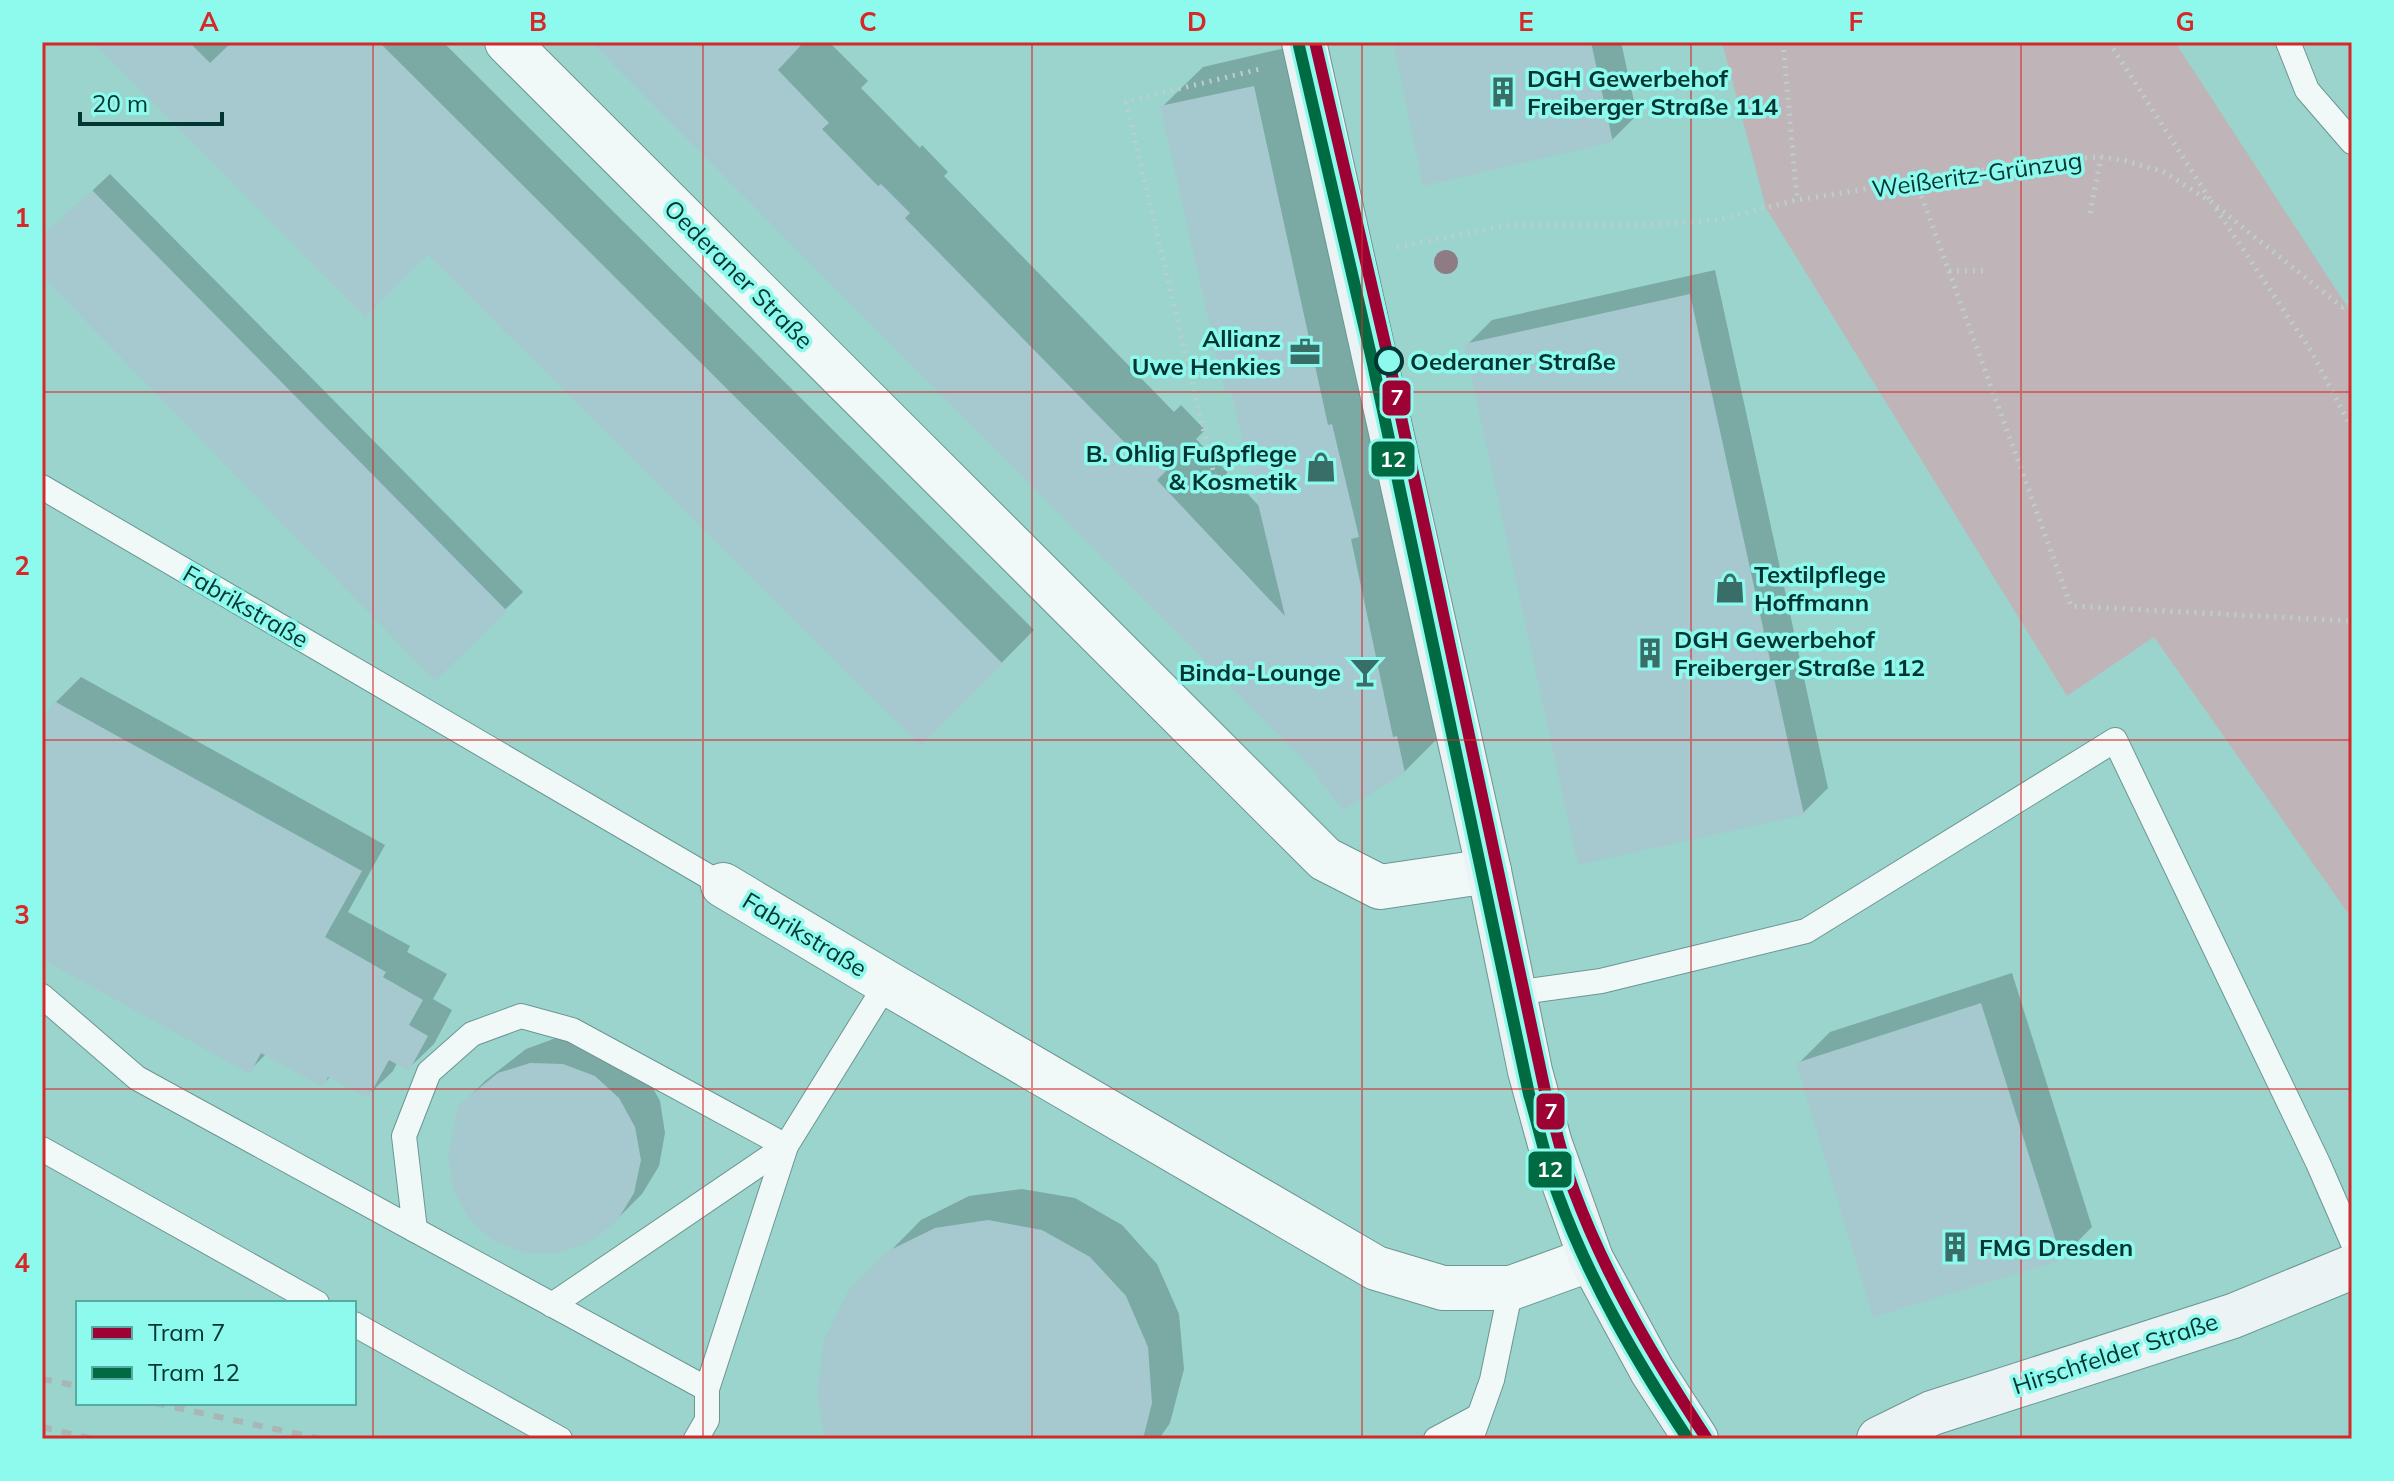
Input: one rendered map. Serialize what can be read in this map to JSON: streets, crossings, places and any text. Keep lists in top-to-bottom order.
{
  "streets": {
    "street": ["Oederaner Straße", "Fabrikstraße", "Hirschfelder Straße"],
    "path": ["Weißeritz-Grünzug"]
  },
  "places": {
    "building": ["DGH Gewerbehof Freiberger Straße 114", "DGH Gewerbehof Freiberger Straße 112", "FMG Dresden"],
    "office": ["Allianz Uwe Henkies"],
    "other": ["Oederaner Straße"],
    "shop": ["B. Ohlig Fußpflege & Kosmetik", "Textilpflege Hoffmann"],
    "bar": ["Binda-Lounge"]
  },
  "lines": ["tram line 7", "tram line 12"],
  "legend": ["Tram 7", "Tram 12"],
  "scale_bar": "20 m",
  "grid": {
    "columns": [
      "A",
      "B",
      "C",
      "D",
      "E",
      "F",
      "G"
    ],
    "rows": [
      "1",
      "2",
      "3",
      "4"
    ]
  }
}
